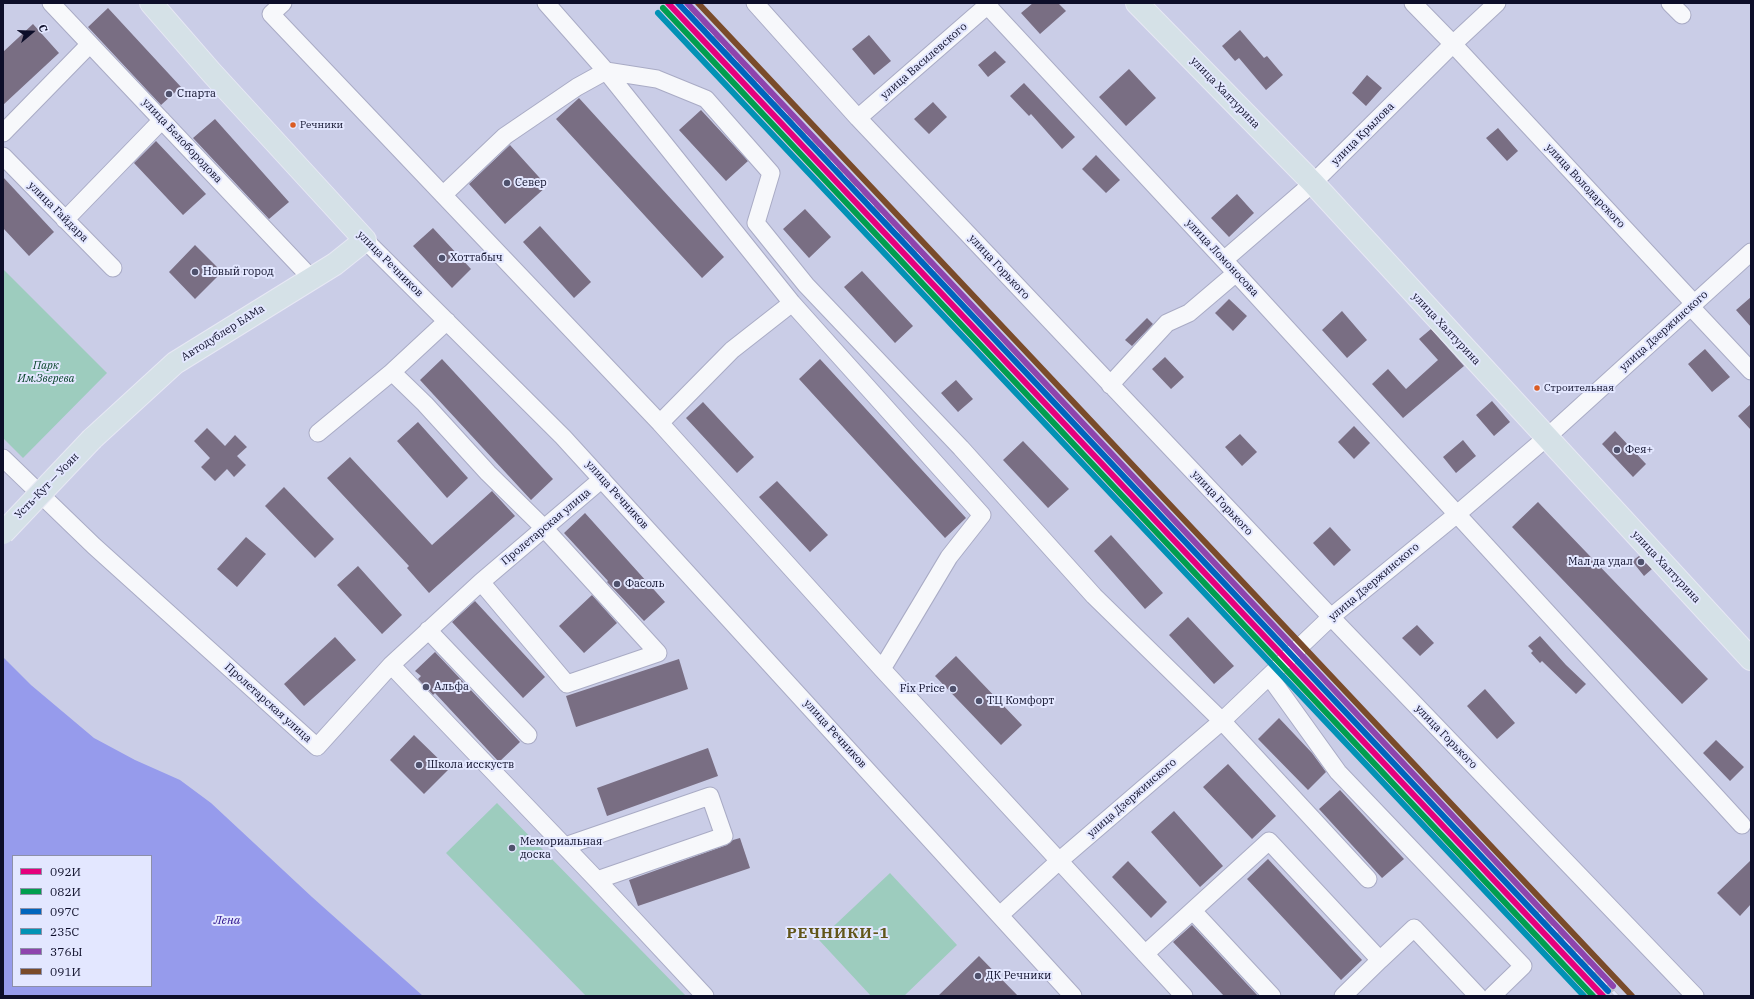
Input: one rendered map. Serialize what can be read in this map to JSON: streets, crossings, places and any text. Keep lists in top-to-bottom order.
{
  "streets": {
    "main road": [
      "улица Халтурина",
      "улица Речников",
      "Автодублер БАМа",
      "Усть-Кут — Уоян"
    ],
    "street": [
      "улица Василевского",
      "улица Крылова",
      "улица Белобородова",
      "улица Володарского",
      "улица Гайдара",
      "улица Ломоносова",
      "улица Горького",
      "улица Дзержинского",
      "Пролетарская улица"
    ]
  },
  "crossings": [
    ["улица Василевского", "улица Ломоносова"],
    ["улица Василевского", "улица Горького"],
    ["улица Халтурина", "улица Крылова"],
    ["улица Халтурина", "улица Дзержинского"],
    ["улица Крылова", "улица Володарского"],
    ["улица Крылова", "улица Ломоносова"],
    ["улица Белобородова", "Автодублер БАМа"],
    ["улица Володарского", "улица Дзержинского"],
    ["улица Ломоносова", "улица Дзержинского"],
    ["улица Речников", "улица Дзержинского"],
    ["улица Речников", "Автодублер БАМа"],
    ["улица Речников", "Пролетарская улица"],
    ["улица Горького", "улица Дзержинского"],
    ["Автодублер БАМа", "Усть-Кут — Уоян"]
  ],
  "districts": ["РЕЧНИКИ-1"],
  "water": ["Лена"],
  "parks": ["Парк Им.Зверева"],
  "places": [
    "Спарта",
    "Речники",
    "Север",
    "Хоттабыч",
    "Новый город",
    "Строительная",
    "Фея+",
    "Мал да удал",
    "Фасоль",
    "Альфа",
    "Fix Price",
    "ТЦ Комфорт",
    "Школа исскуств",
    "Мемориальная доска",
    "ДК Речники"
  ],
  "lines": [
    "transit line 092И",
    "transit line 097С",
    "transit line 376Ы",
    "transit line 091И",
    "transit line 082И",
    "transit line 235С"
  ],
  "legend": [
    "092И",
    "082И",
    "097С",
    "235С",
    "376Ы",
    "091И"
  ],
  "north": "right"
}
